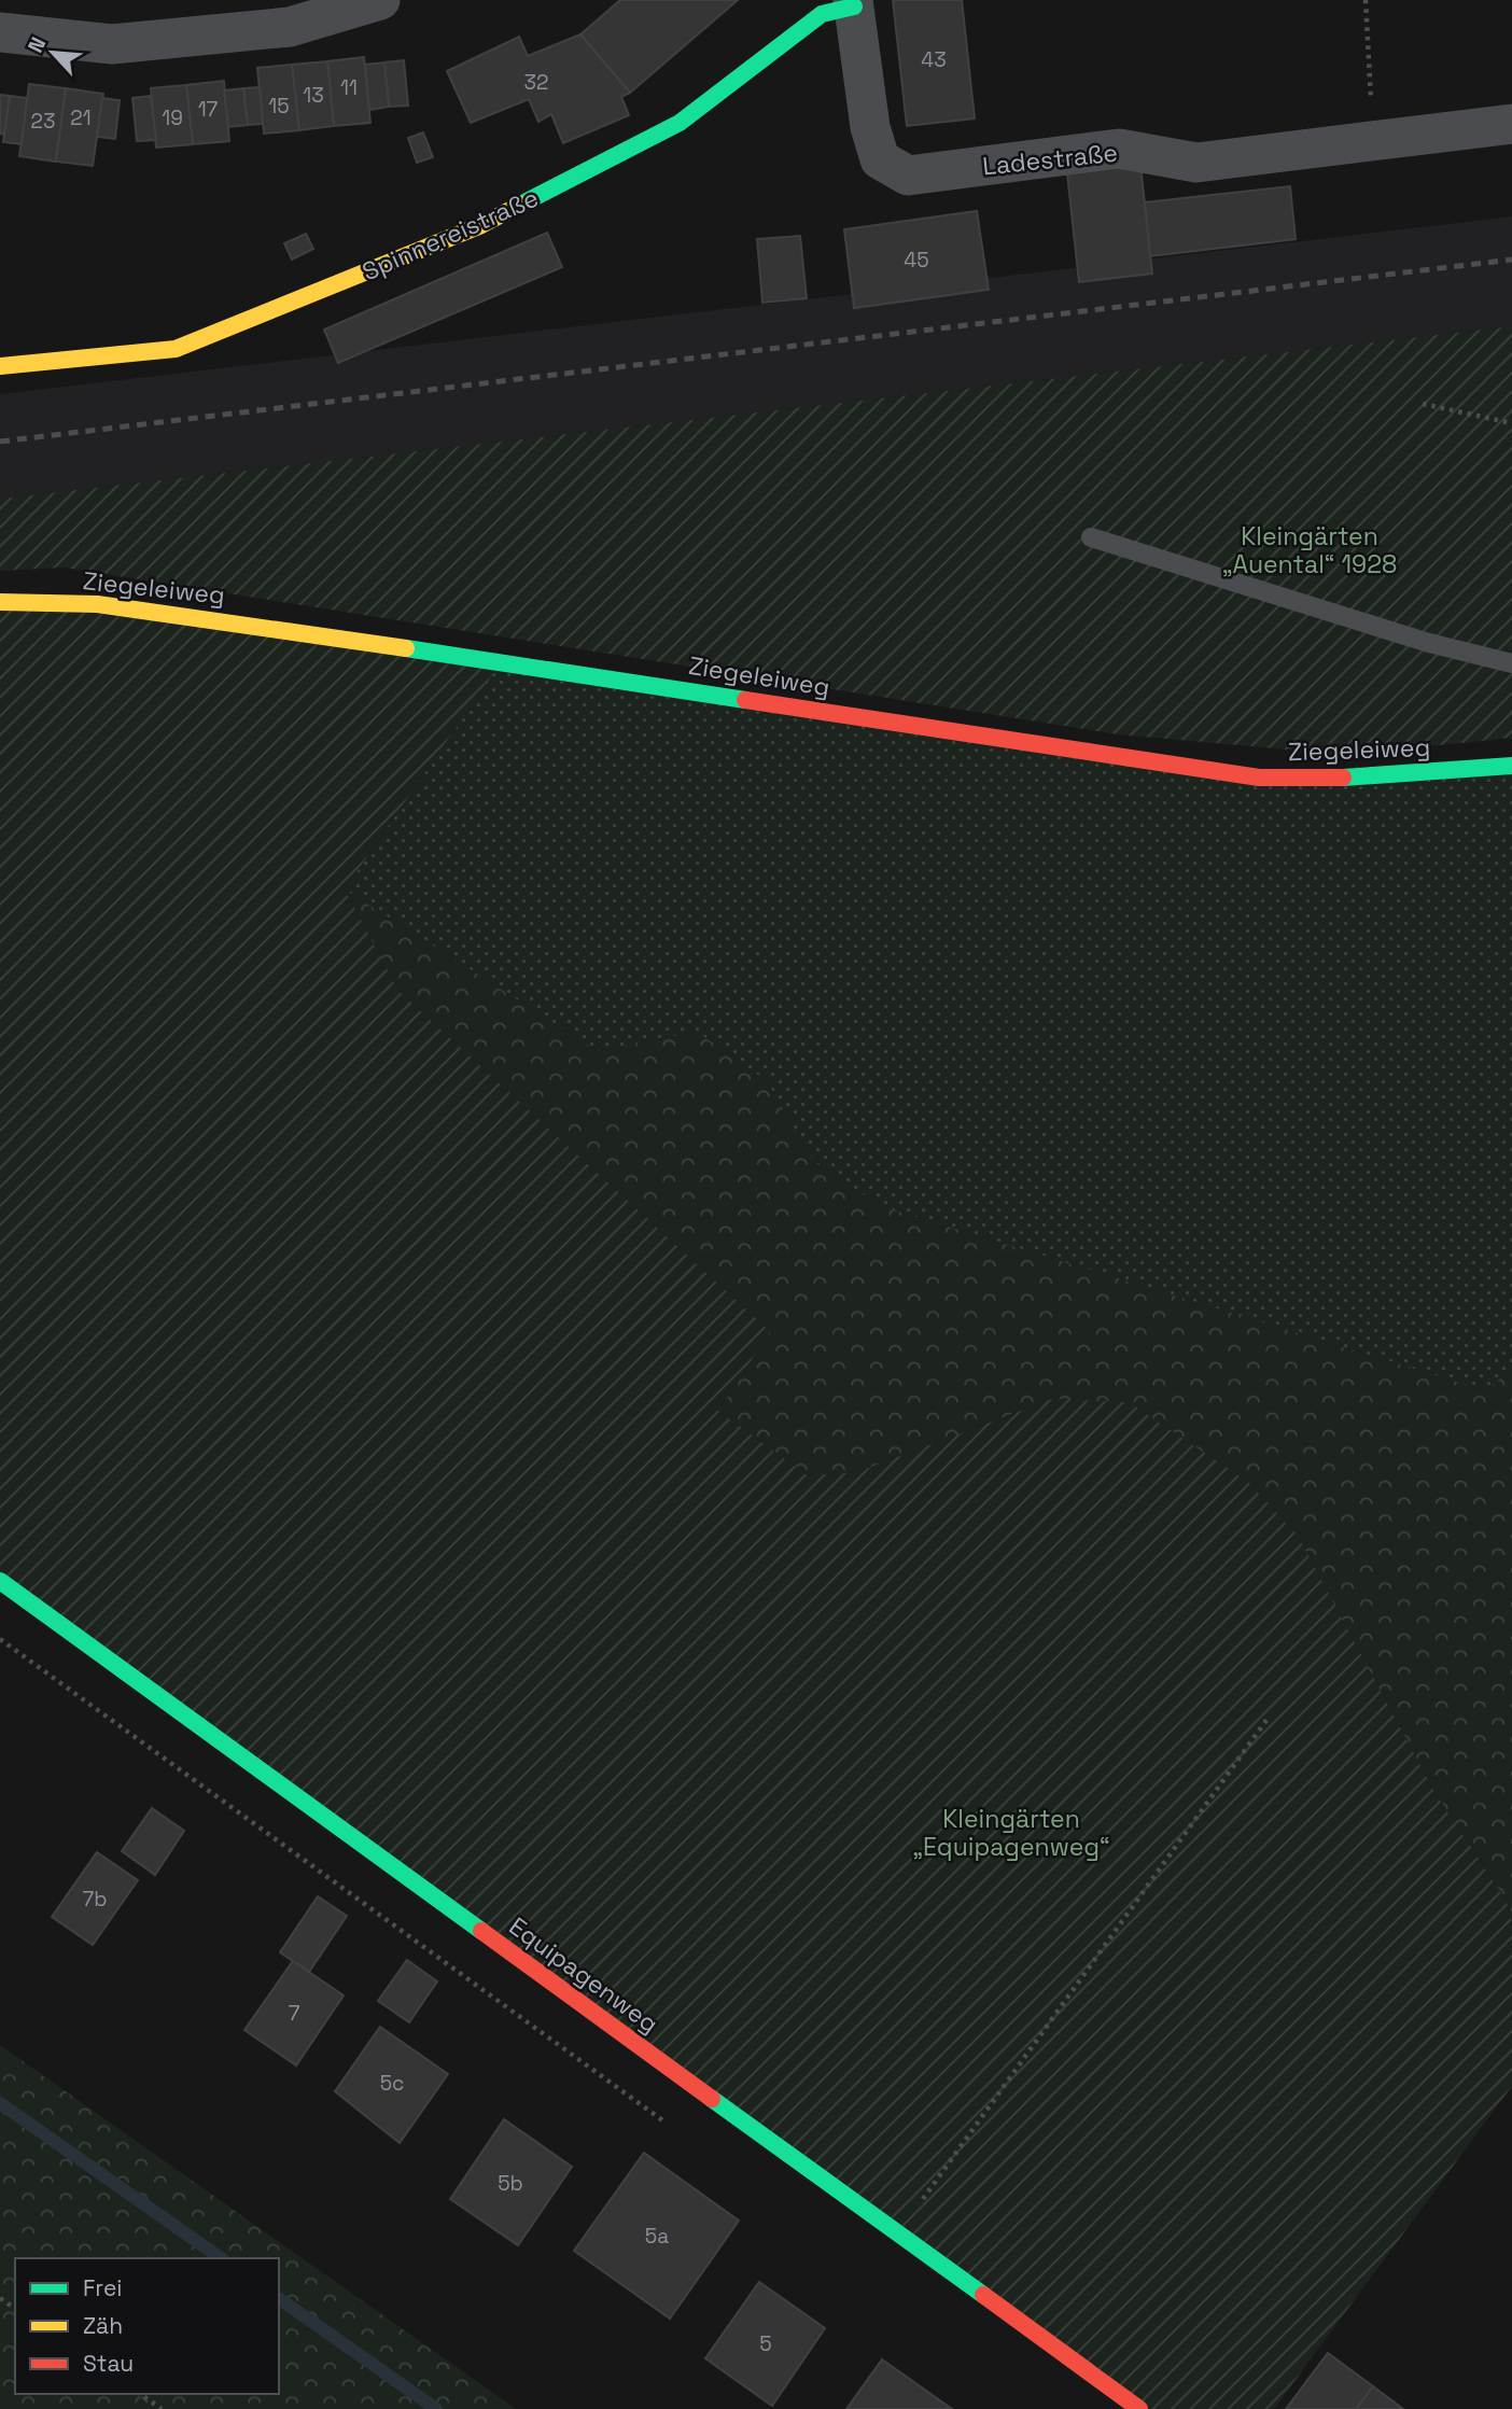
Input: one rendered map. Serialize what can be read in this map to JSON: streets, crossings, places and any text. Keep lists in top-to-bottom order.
{
  "streets": {
    "street": [
      "Ladestraße",
      "Spinnereistraße",
      "Ziegeleiweg",
      "Equipagenweg"
    ]
  },
  "crossings": [
    ["Ladestraße", "Spinnereistraße"]
  ],
  "parks": ["Kleingärten „Auental“ 1928", "Kleingärten „Equipagenweg“"],
  "house_numbers": [
    "43",
    "32",
    "11",
    "13",
    "15",
    "17",
    "21",
    "19",
    "23",
    "45",
    "7b",
    "7",
    "5c",
    "5b",
    "5a",
    "5"
  ],
  "legend": ["Frei", "Zäh", "Stau"],
  "north": "top left"
}
